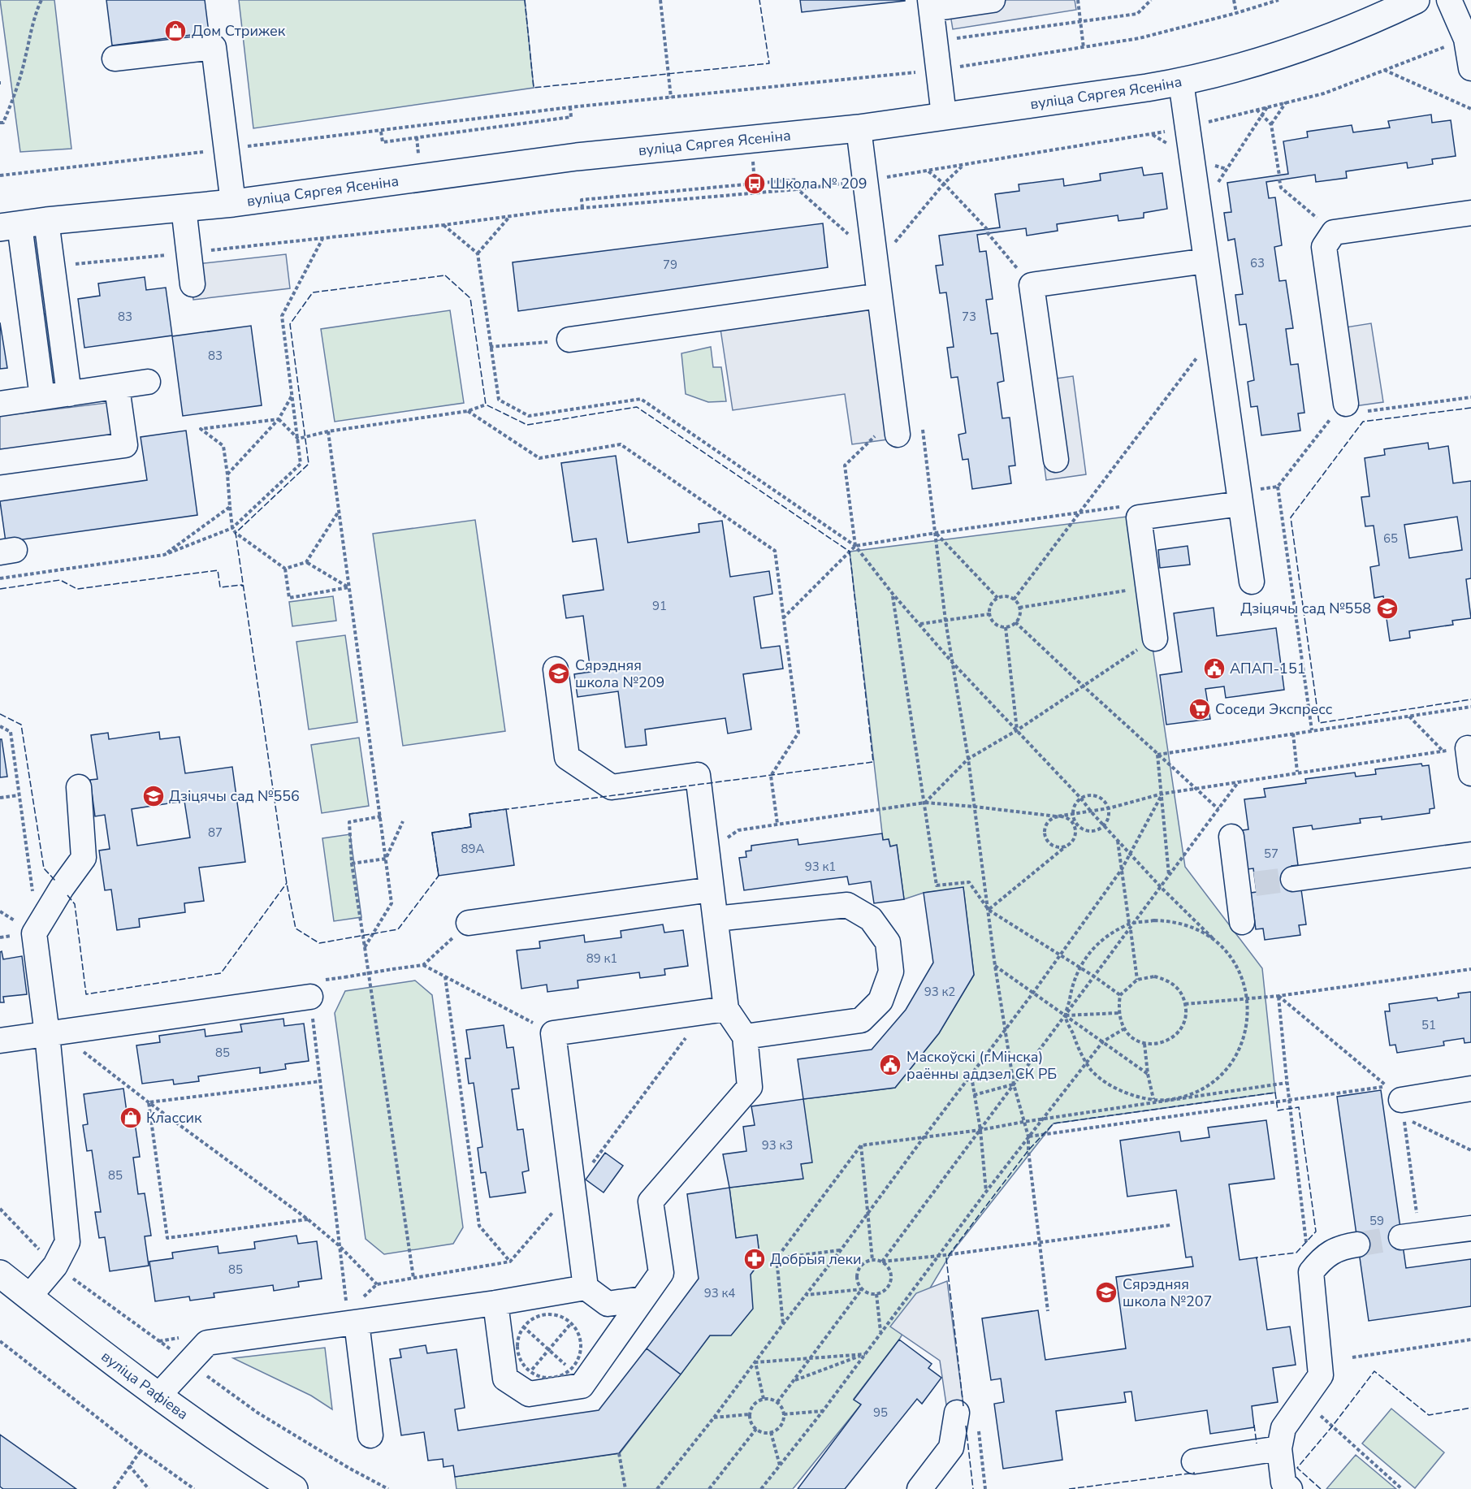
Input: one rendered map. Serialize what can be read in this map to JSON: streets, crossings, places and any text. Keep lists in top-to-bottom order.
{
  "streets": {
    "main road": ["вуліца Сяргея Ясеніна", "вуліца Рафіева"]
  },
  "places": {
    "shop": ["Дом Стрижек", "Классик"],
    "bus stop": ["Школа № 209"],
    "school or university": [
      "Дзіцячы сад №558",
      "Сярэдняя школа №209",
      "Дзіцячы сад №556",
      "Сярэдняя школа №207"
    ],
    "public building": ["АПАП-151", "Маскоўскі (г.Мінска) раённы аддзел СК РБ"],
    "supermarket": ["Соседи Экспресс"],
    "pharmacy": ["Добрыя леки"]
  },
  "house_numbers": [
    "63",
    "79",
    "83",
    "73",
    "83",
    "65",
    "91",
    "87",
    "89А",
    "57",
    "93 к1",
    "89 к1",
    "93 к2",
    "51",
    "85",
    "93 к3",
    "85",
    "59",
    "85",
    "93 к4",
    "95"
  ]
}
